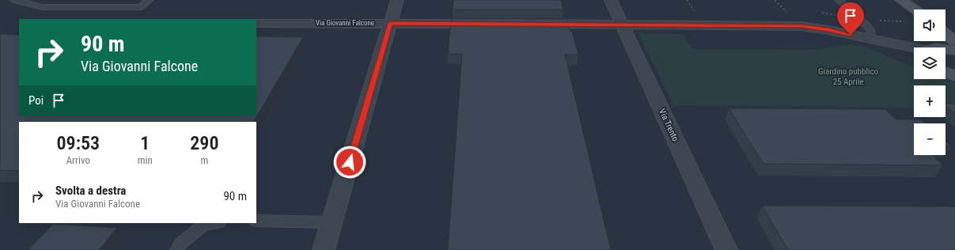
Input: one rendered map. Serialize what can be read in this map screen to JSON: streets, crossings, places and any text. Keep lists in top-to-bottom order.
{
  "streets": {
    "street": ["Via Giovanni Falcone", "Via Trento"]
  },
  "parks": ["Giardino pubblico 25 Aprile"],
  "page": {
    "map_buttons": ["+", "−"],
    "turn": ["90 m", "Via Giovanni Falcone"],
    "then": "Poi",
    "eta": [
      "09:53",
      "Arrivo",
      "1",
      "min",
      "290",
      "m"
    ],
    "list": [
      {
        "name": "Svolta a destra",
        "note": "Via Giovanni Falcone",
        "value": "90 m"
      }
    ]
  }
}
